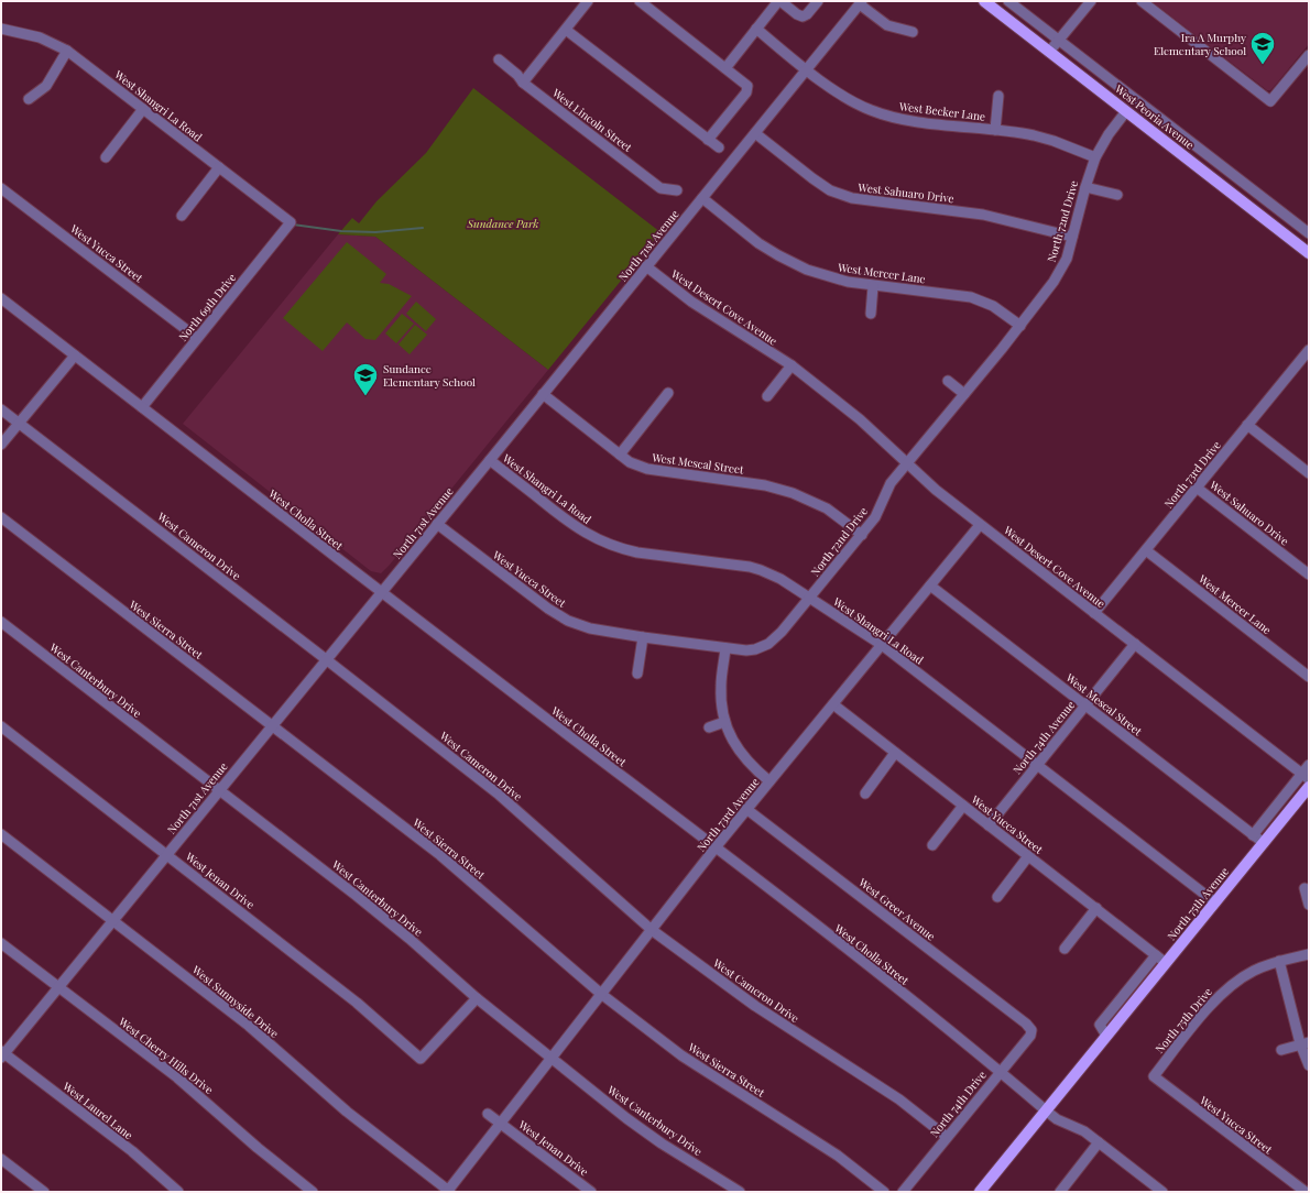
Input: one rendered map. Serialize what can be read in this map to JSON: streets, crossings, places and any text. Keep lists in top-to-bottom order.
{
  "streets": {
    "main road": ["West Peoria Avenue", "North 75th Avenue"],
    "street": [
      "West Shangri La Road",
      "West Becker Lane",
      "West Lincoln Street",
      "West Sahuaro Drive",
      "North 72nd Drive",
      "North 71st Avenue",
      "West Yucca Street",
      "West Mercer Lane",
      "North 69th Drive",
      "West Desert Cove Avenue",
      "West Mescal Street",
      "North 73rd Drive",
      "West Cholla Street",
      "West Cameron Drive",
      "West Sierra Street",
      "West Canterbury Drive",
      "North 74th Avenue",
      "North 73rd Avenue",
      "West Jenan Drive",
      "West Greer Avenue",
      "West Sunnyside Drive",
      "North 75th Drive",
      "West Cherry Hills Drive",
      "North 74th Drive",
      "West Laurel Lane"
    ]
  },
  "crossings": [
    ["West Shangri La Road", "North 72nd Drive"],
    ["West Shangri La Road", "North 71st Avenue"],
    ["West Shangri La Road", "North 69th Drive"],
    ["West Shangri La Road", "North 74th Avenue"],
    ["West Shangri La Road", "North 73rd Avenue"],
    ["West Shangri La Road", "North 75th Avenue"],
    ["West Becker Lane", "North 72nd Drive"],
    ["West Becker Lane", "North 71st Avenue"],
    ["West Peoria Avenue", "North 72nd Drive"],
    ["West Sahuaro Drive", "North 72nd Drive"],
    ["West Sahuaro Drive", "North 71st Avenue"],
    ["West Sahuaro Drive", "North 73rd Drive"],
    ["North 72nd Drive", "West Yucca Street"],
    ["North 72nd Drive", "West Mercer Lane"],
    ["North 72nd Drive", "West Desert Cove Avenue"],
    ["North 72nd Drive", "West Mescal Street"],
    ["North 71st Avenue", "West Yucca Street"],
    ["North 71st Avenue", "West Mercer Lane"],
    ["North 71st Avenue", "West Desert Cove Avenue"],
    ["North 71st Avenue", "West Mescal Street"],
    ["North 71st Avenue", "West Cholla Street"],
    ["North 71st Avenue", "West Cameron Drive"],
    ["North 71st Avenue", "West Sierra Street"],
    ["North 71st Avenue", "West Canterbury Drive"],
    ["North 71st Avenue", "West Jenan Drive"],
    ["North 71st Avenue", "West Sunnyside Drive"],
    ["North 71st Avenue", "West Cherry Hills Drive"],
    ["North 71st Avenue", "West Laurel Lane"],
    ["West Yucca Street", "North 69th Drive"],
    ["West Yucca Street", "North 74th Avenue"],
    ["West Yucca Street", "North 73rd Avenue"],
    ["West Yucca Street", "North 75th Avenue"],
    ["West Yucca Street", "North 75th Drive"],
    ["West Mercer Lane", "North 73rd Drive"],
    ["North 69th Drive", "West Cholla Street"],
    ["West Desert Cove Avenue", "North 73rd Drive"],
    ["West Desert Cove Avenue", "North 74th Avenue"],
    ["West Desert Cove Avenue", "North 73rd Avenue"],
    ["West Mescal Street", "North 74th Avenue"],
    ["West Mescal Street", "North 73rd Avenue"],
    ["West Mescal Street", "North 75th Avenue"],
    ["West Cholla Street", "North 73rd Avenue"],
    ["West Cholla Street", "North 75th Avenue"],
    ["West Cholla Street", "North 74th Drive"],
    ["West Cameron Drive", "North 73rd Avenue"],
    ["West Cameron Drive", "North 74th Drive"],
    ["West Sierra Street", "North 73rd Avenue"],
    ["West Canterbury Drive", "North 73rd Avenue"],
    ["West Canterbury Drive", "West Jenan Drive"],
    ["North 73rd Avenue", "West Jenan Drive"],
    ["North 73rd Avenue", "West Greer Avenue"],
    ["North 73rd Avenue", "West Sunnyside Drive"],
    ["West Greer Avenue", "North 74th Drive"]
  ],
  "parks": ["Sundance Park"],
  "places": {
    "school or university": ["Ira A Murphy Elementary School", "Sundance Elementary School"]
  }
}
